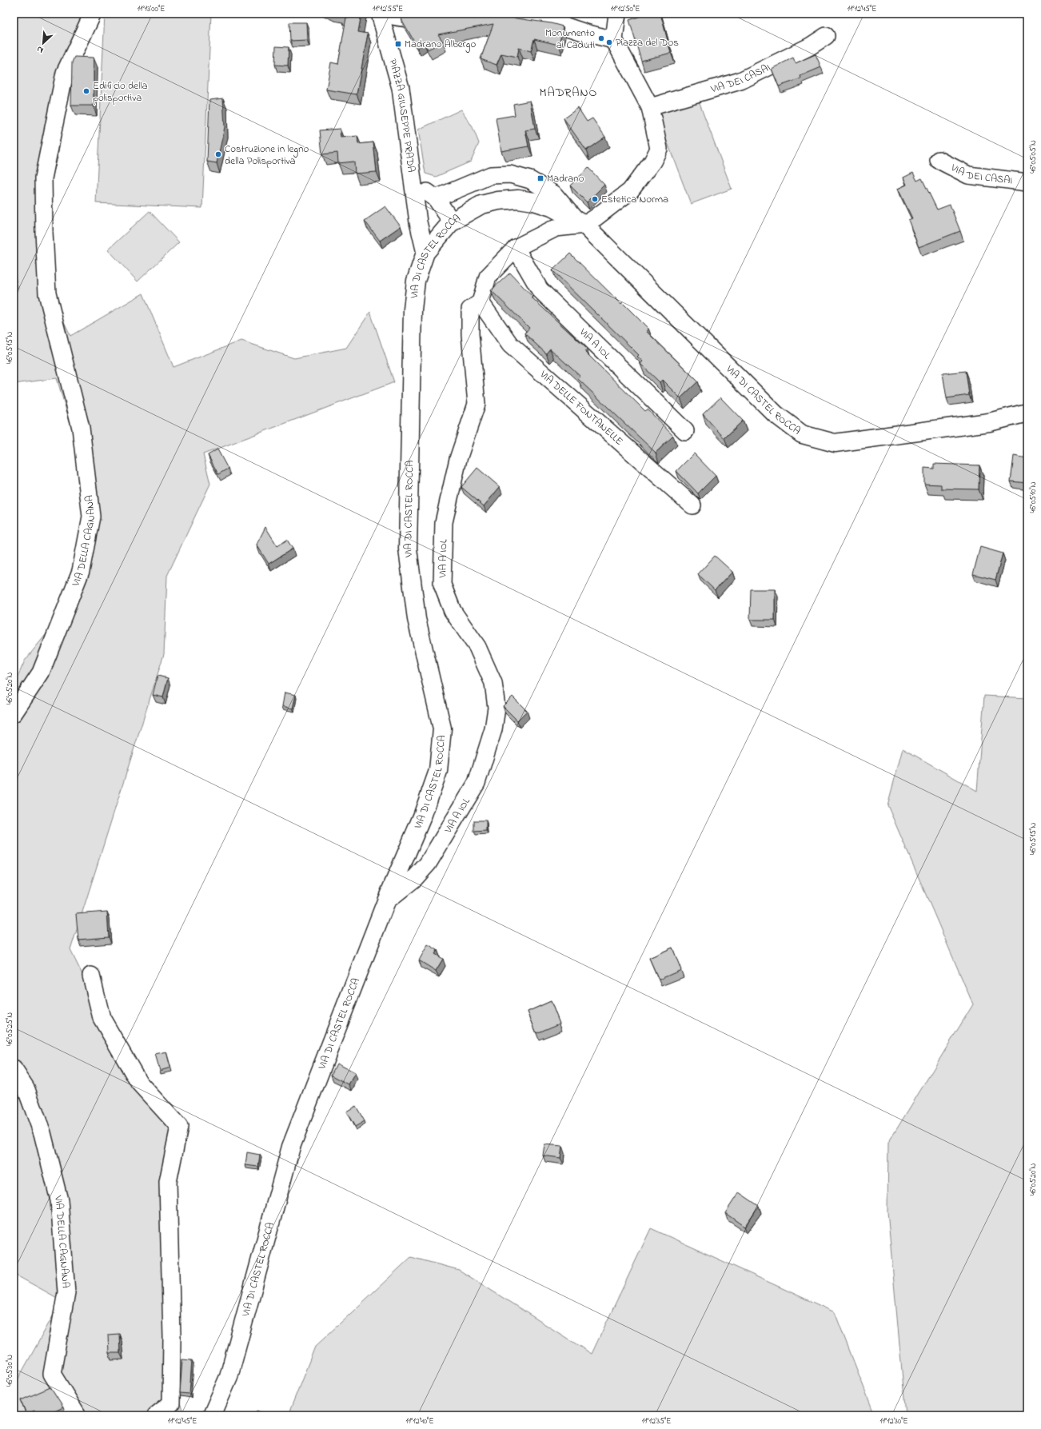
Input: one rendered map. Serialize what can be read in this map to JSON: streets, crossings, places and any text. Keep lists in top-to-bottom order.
{
  "streets": {
    "main road": ["VIA DI CASTEL ROCCA"],
    "street": [
      "VIA DEI CASAI",
      "PIAZZA GIUSEPPE PRADA",
      "VIA A IOL",
      "VIA DELLE FONTANELLE",
      "VIA DELLA CAGNANA"
    ]
  },
  "crossings": [
    ["PIAZZA GIUSEPPE PRADA", "VIA DI CASTEL ROCCA"],
    ["VIA DI CASTEL ROCCA", "VIA A IOL"],
    ["VIA A IOL", "VIA DELLE FONTANELLE"]
  ],
  "districts": ["MADRANO"],
  "places": {
    "other": [
      "Monumento ai Caduti",
      "Piazza del Dos",
      "Edificio della polisportiva",
      "Costruzione in legno della Polisportiva",
      "Estetica Norma"
    ],
    "transit": ["Madrano Albergo", "Madrano"]
  },
  "north": "bottom left",
  "coordinates": [
    "11°13'00\"E",
    "11°12'55\"E",
    "11°12'50\"E",
    "11°12'45\"E",
    "46°05'05\"N",
    "46°05'15\"N",
    "46°05'10\"N",
    "46°05'20\"N",
    "46°05'25\"N",
    "46°05'30\"N",
    "11°12'40\"E",
    "11°12'35\"E",
    "11°12'30\"E"
  ]
}
